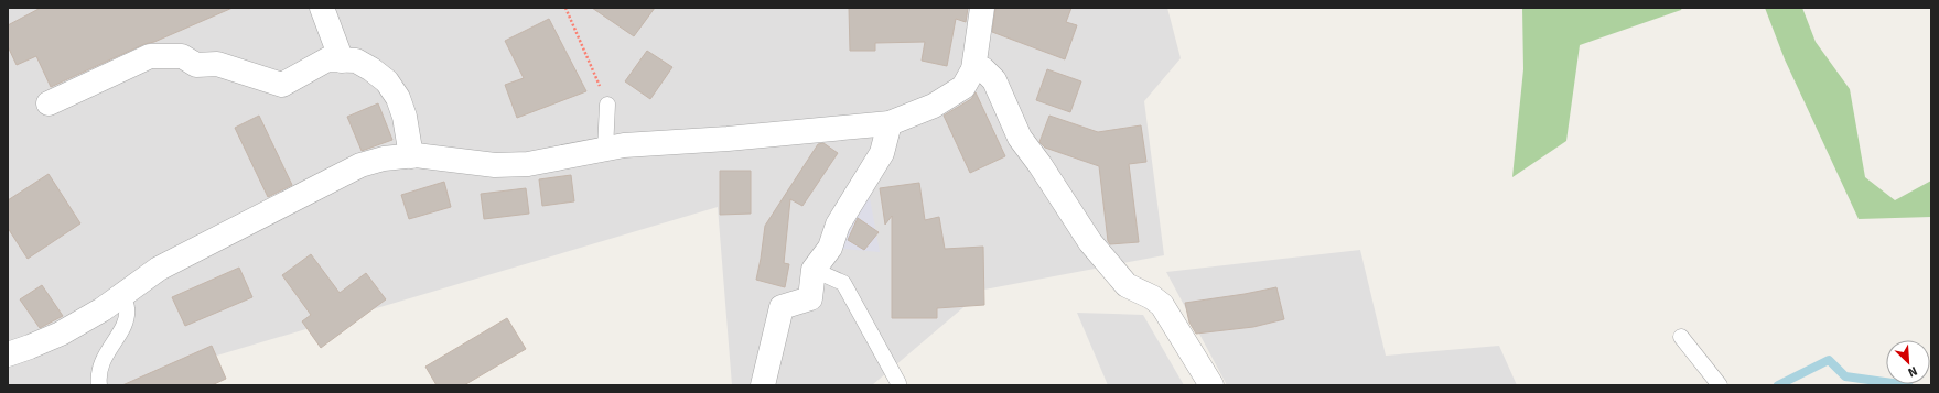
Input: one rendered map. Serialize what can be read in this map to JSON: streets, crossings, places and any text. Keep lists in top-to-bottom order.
{
  "north": "bottom right"
}
